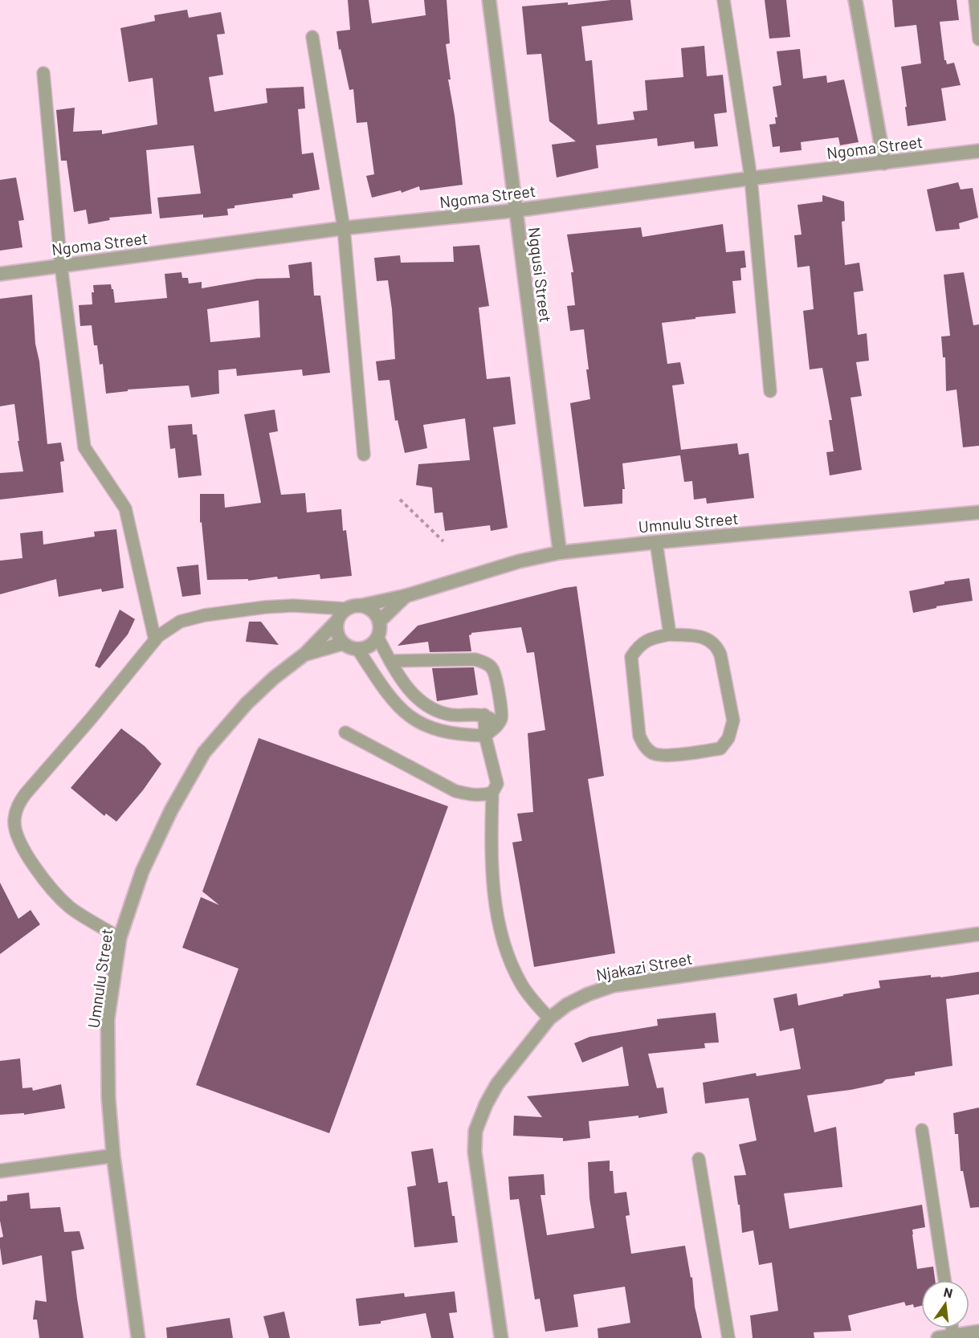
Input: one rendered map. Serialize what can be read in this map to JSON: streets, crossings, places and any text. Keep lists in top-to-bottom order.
{
  "streets": {
    "street": [
      "Ngoma Street",
      "Ngqusi Street",
      "Umnulu Street",
      "Njakazi Street"
    ]
  },
  "crossings": [
    ["Ngoma Street", "Ngqusi Street"],
    ["Ngqusi Street", "Umnulu Street"]
  ],
  "north": "top"
}
